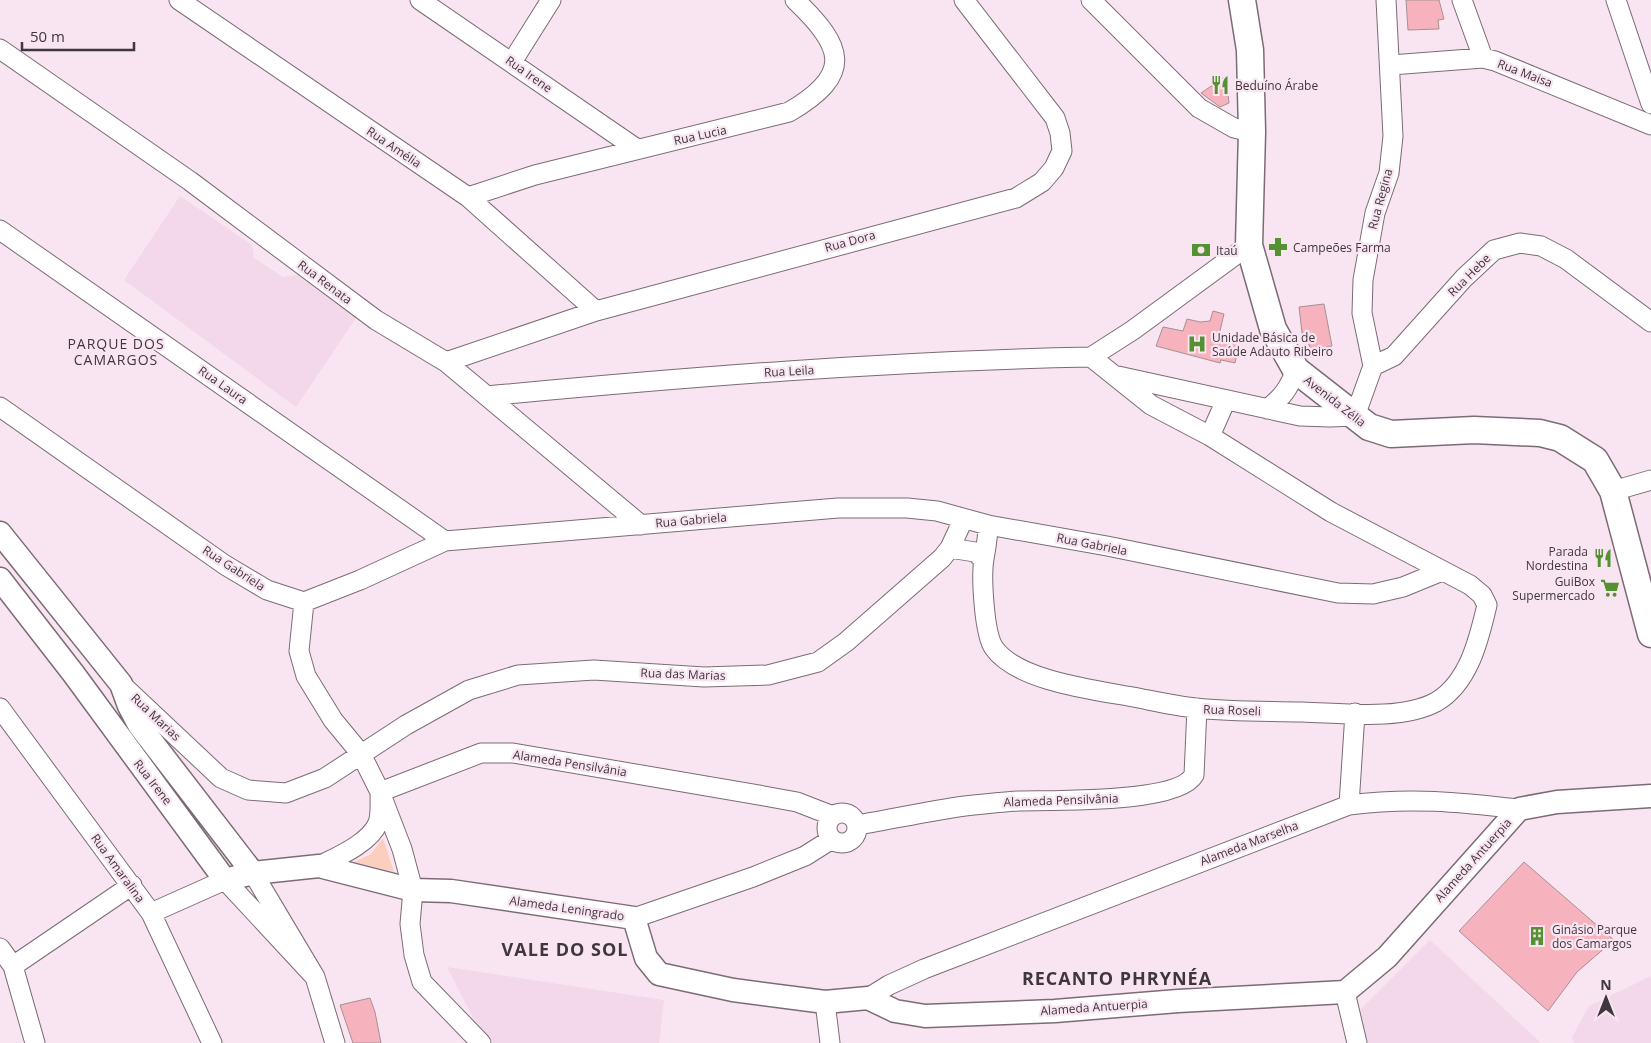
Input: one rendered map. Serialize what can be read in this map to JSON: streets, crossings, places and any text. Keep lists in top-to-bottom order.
{
  "streets": {
    "main road": ["Avenida Zélia"],
    "street": [
      "Rua Maisa",
      "Rua Irene",
      "Rua Lucia",
      "Rua Amélia",
      "Rua Regina",
      "Rua Dora",
      "Rua Hebe",
      "Rua Renata",
      "Rua Leila",
      "Rua Laura",
      "Rua Gabriela",
      "Rua das Marias",
      "Rua Roseli",
      "Rua Marias",
      "Alameda Pensilvânia",
      "Alameda Marselha",
      "Alameda Antuerpia",
      "Rua Amaralina",
      "Alameda Leningrado"
    ]
  },
  "crossings": [
    ["Rua Maisa", "Rua Regina"],
    ["Rua Irene", "Rua Lucia"],
    ["Rua Irene", "Rua Marias"],
    ["Rua Lucia", "Rua Amélia"],
    ["Rua Amélia", "Rua Dora"],
    ["Rua Regina", "Rua Hebe"],
    ["Rua Dora", "Rua Renata"],
    ["Rua Renata", "Rua Leila"],
    ["Rua Renata", "Rua Gabriela"],
    ["Rua Laura", "Rua Gabriela"],
    ["Rua Gabriela", "Rua das Marias"],
    ["Rua Gabriela", "Rua Roseli"],
    ["Rua das Marias", "Rua Marias"],
    ["Rua Roseli", "Alameda Pensilvânia"],
    ["Alameda Pensilvânia", "Alameda Leningrado"],
    ["Alameda Marselha", "Alameda Antuerpia"]
  ],
  "districts": ["PARQUE DOS CAMARGOS", "VALE DO SOL", "RECANTO PHRYNÉA"],
  "places": {
    "restaurant": ["Beduíno Árabe", "Parada Nordestina"],
    "pharmacy": ["Campeões Farma"],
    "bank": ["Itaú"],
    "hospital": ["Unidade Básica de Saúde Adauto Ribeiro"],
    "supermarket": ["GuiBox Supermercado"],
    "building": ["Ginásio Parque dos Camargos"]
  },
  "scale_bar": "50 m",
  "north": "top"
}
